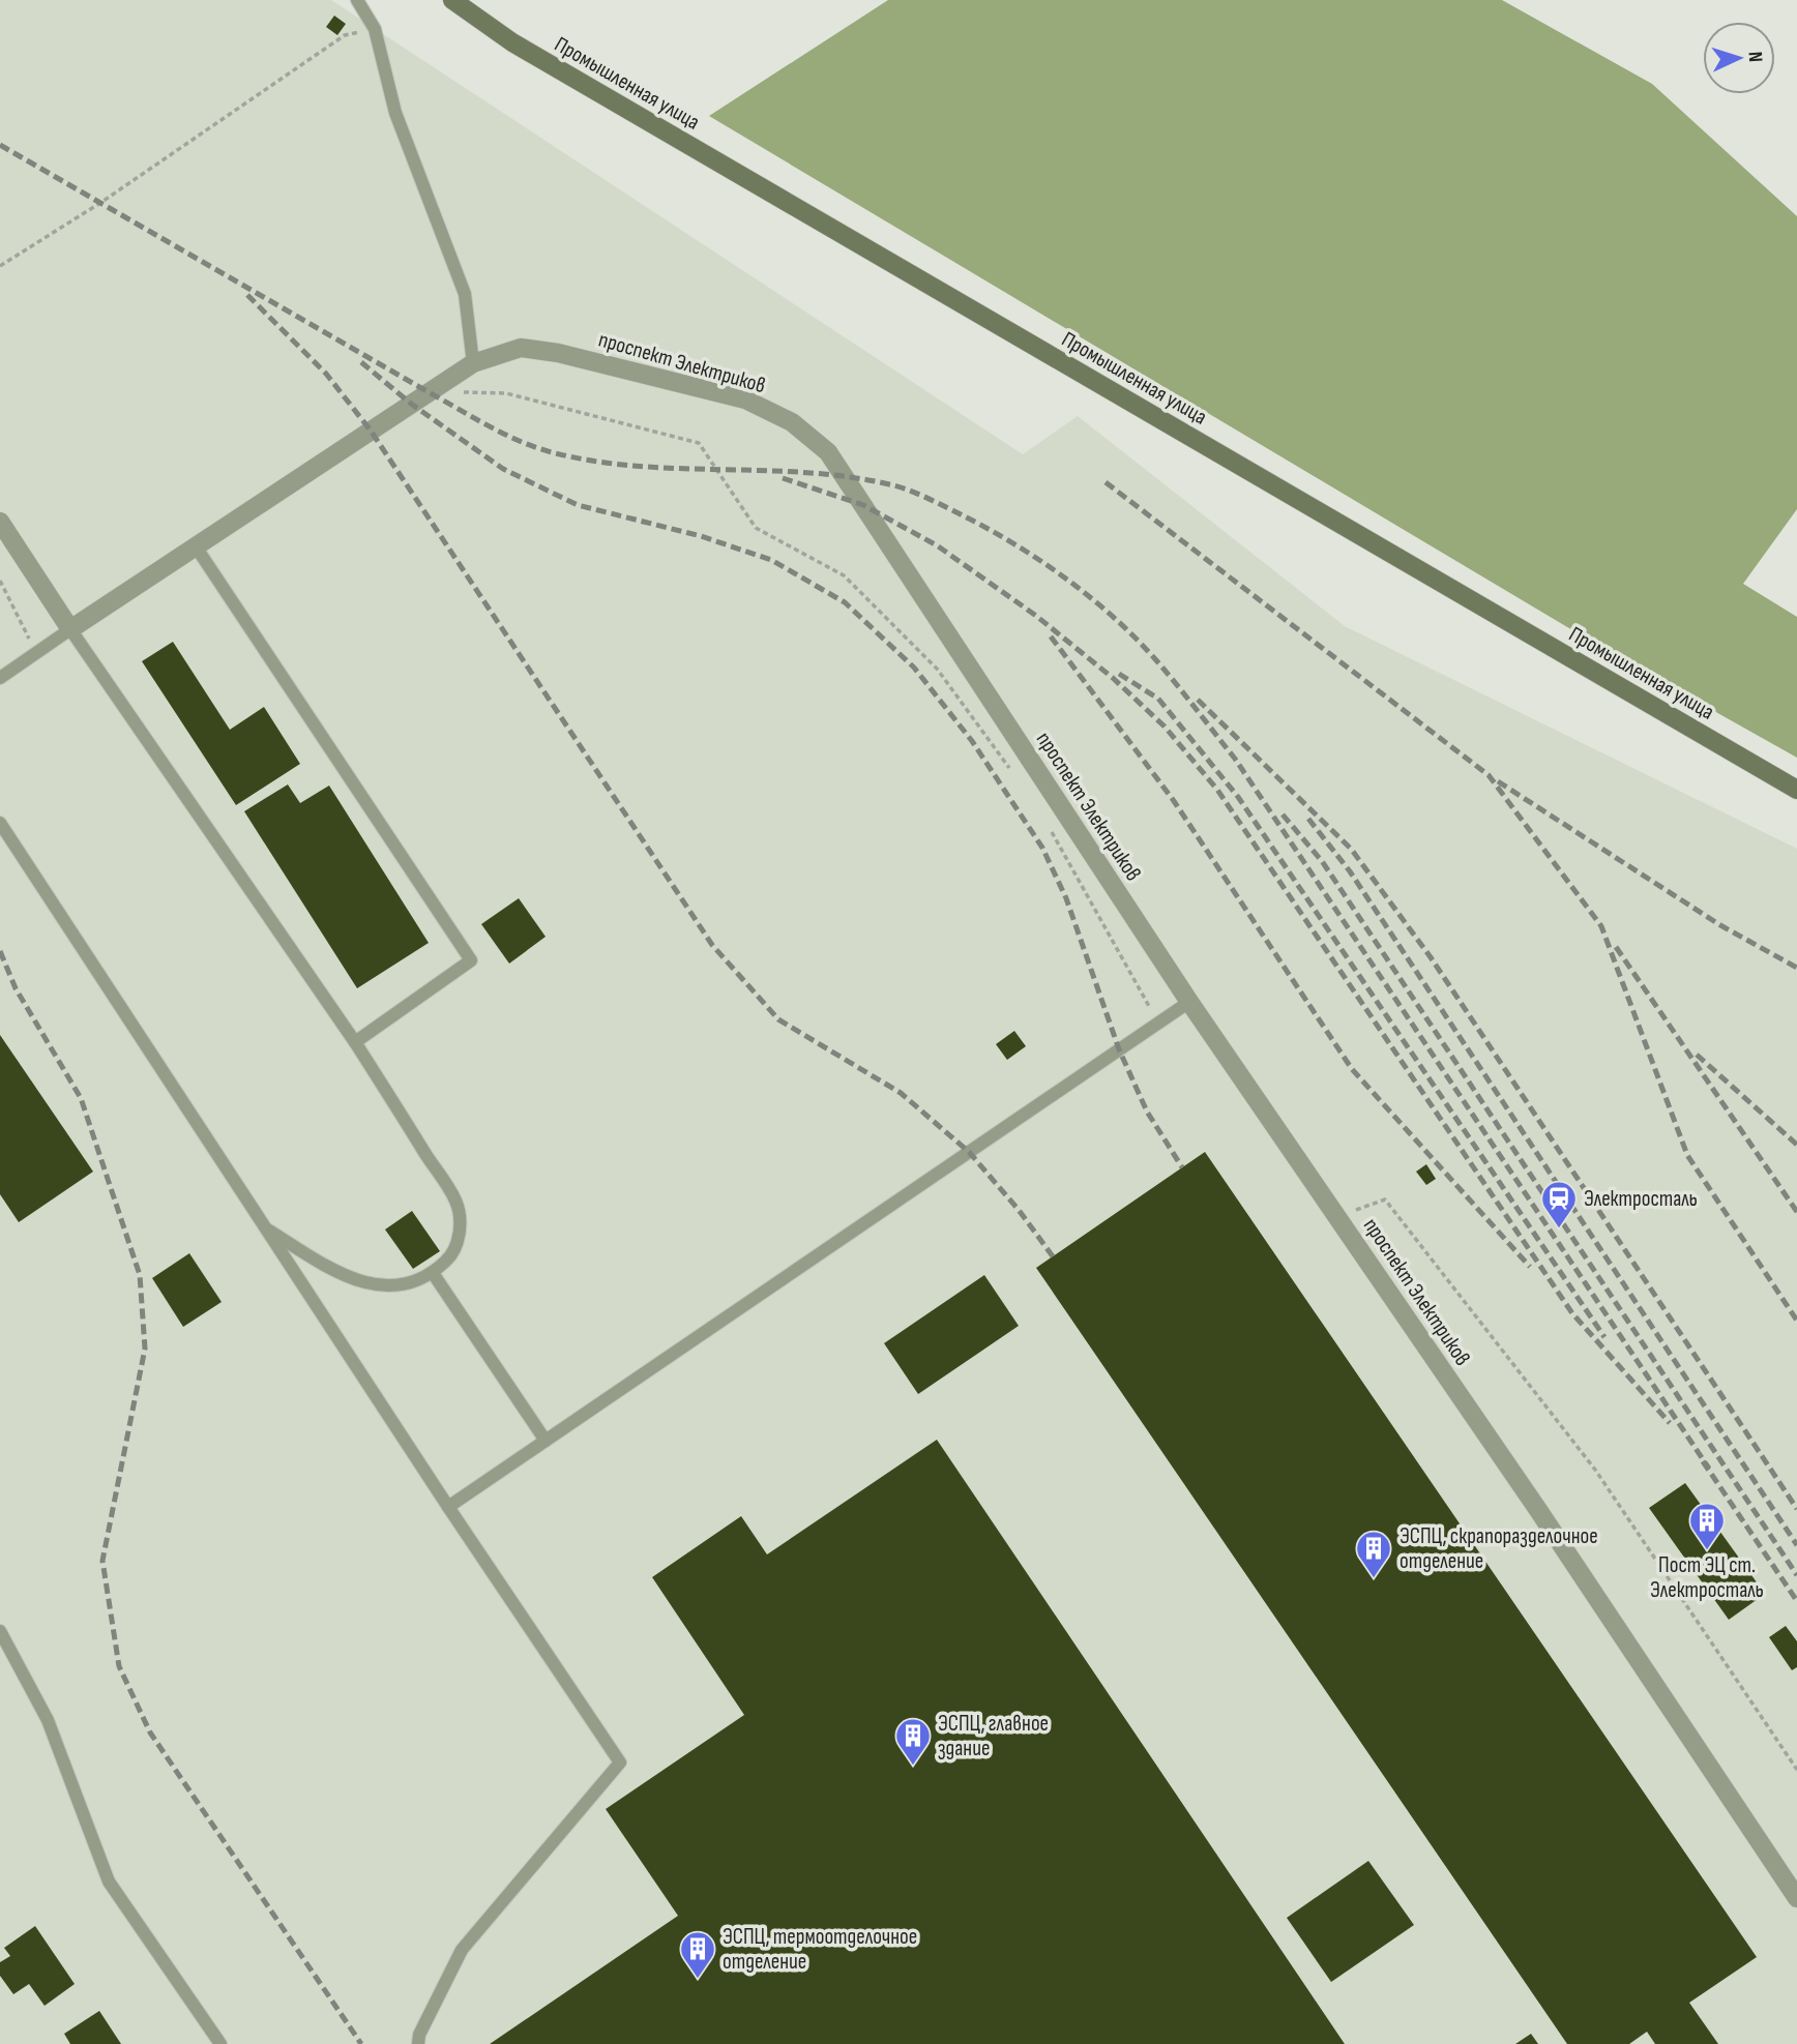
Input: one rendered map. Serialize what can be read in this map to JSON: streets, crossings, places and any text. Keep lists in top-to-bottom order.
{
  "streets": {
    "street": ["Промышленная улица", "проспект Электриков"]
  },
  "places": {
    "station": ["Электросталь"],
    "building": [
      "Пост ЭЦ ст. Электросталь",
      "ЭСПЦ, скрапоразделочное отделение",
      "ЭСПЦ, главное здание",
      "ЭСПЦ, термоотделочное отделение"
    ]
  },
  "north": "right"
}
